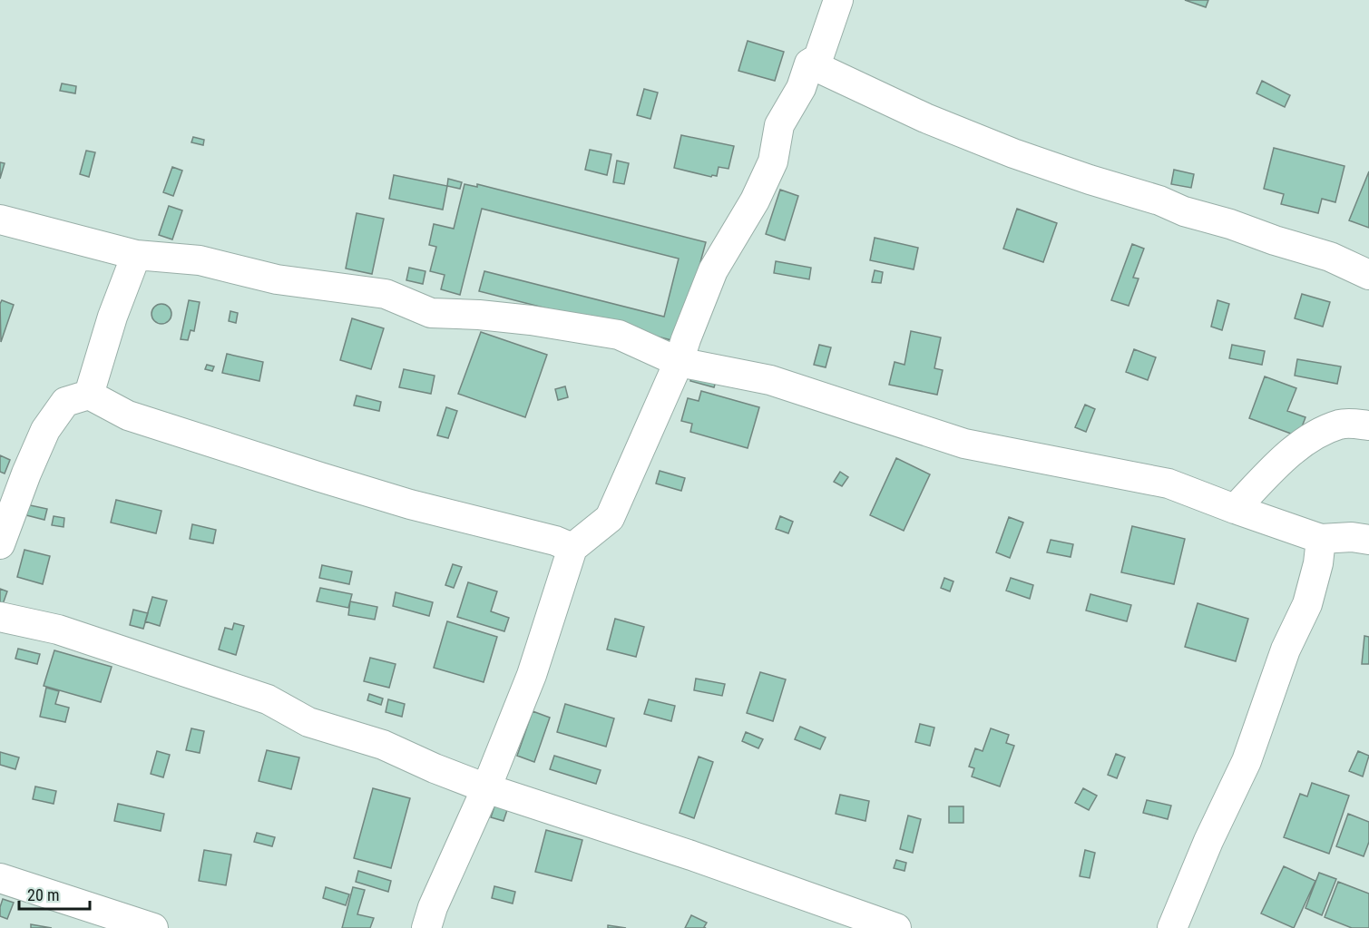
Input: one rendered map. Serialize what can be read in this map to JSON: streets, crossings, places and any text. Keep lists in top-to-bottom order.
{
  "scale_bar": "20 m"
}
